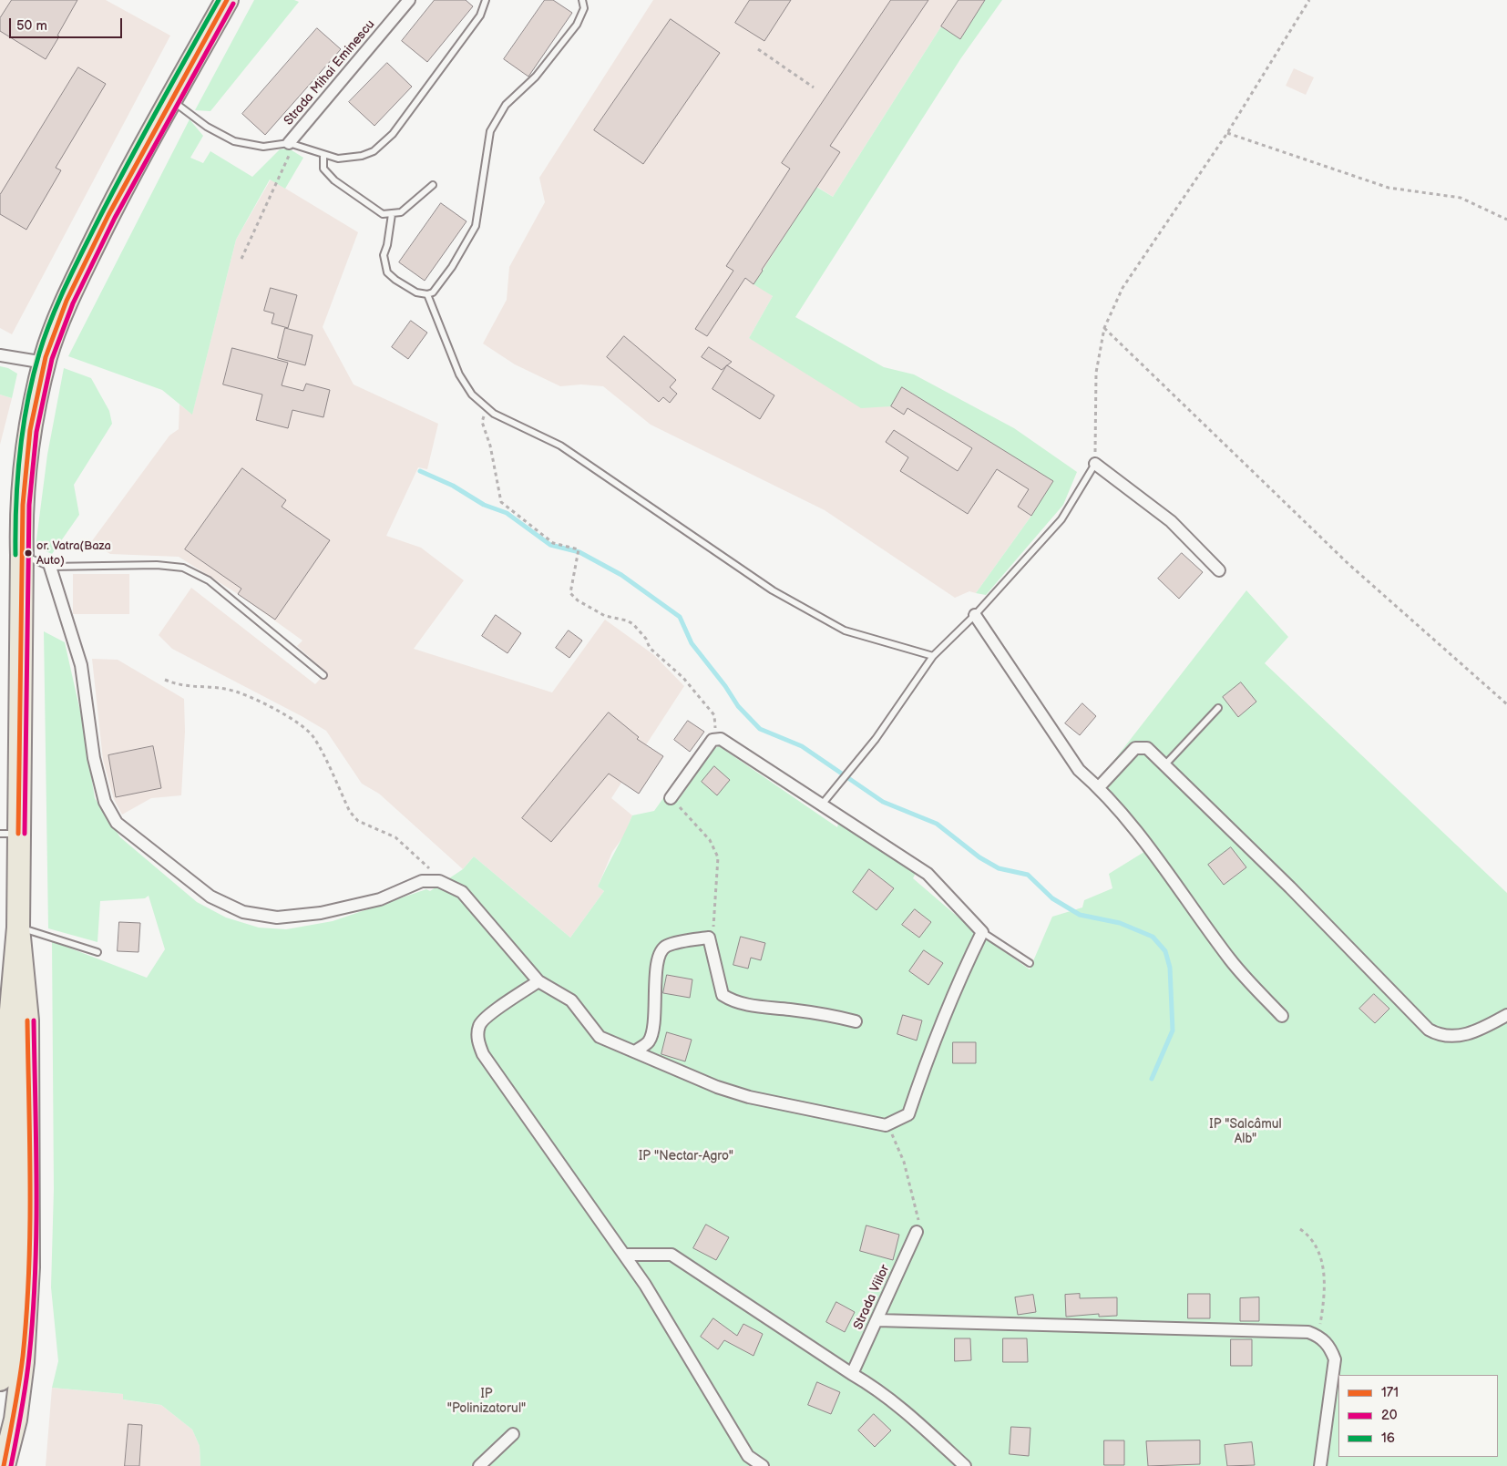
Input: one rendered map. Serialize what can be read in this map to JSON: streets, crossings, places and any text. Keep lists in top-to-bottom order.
{
  "streets": {
    "street": ["Strada Mihai Eminescu", "Strada Viilor"]
  },
  "parks": ["IP \"Salcâmul Alb\"", "IP \"Nectar-Agro\"", "IP \"Polinizatorul\""],
  "places": ["or. Vatra(Baza Auto)"],
  "lines": ["transit line 171", "transit line 16", "transit line 20"],
  "legend": ["171", "20", "16"],
  "scale_bar": "50 m"
}
